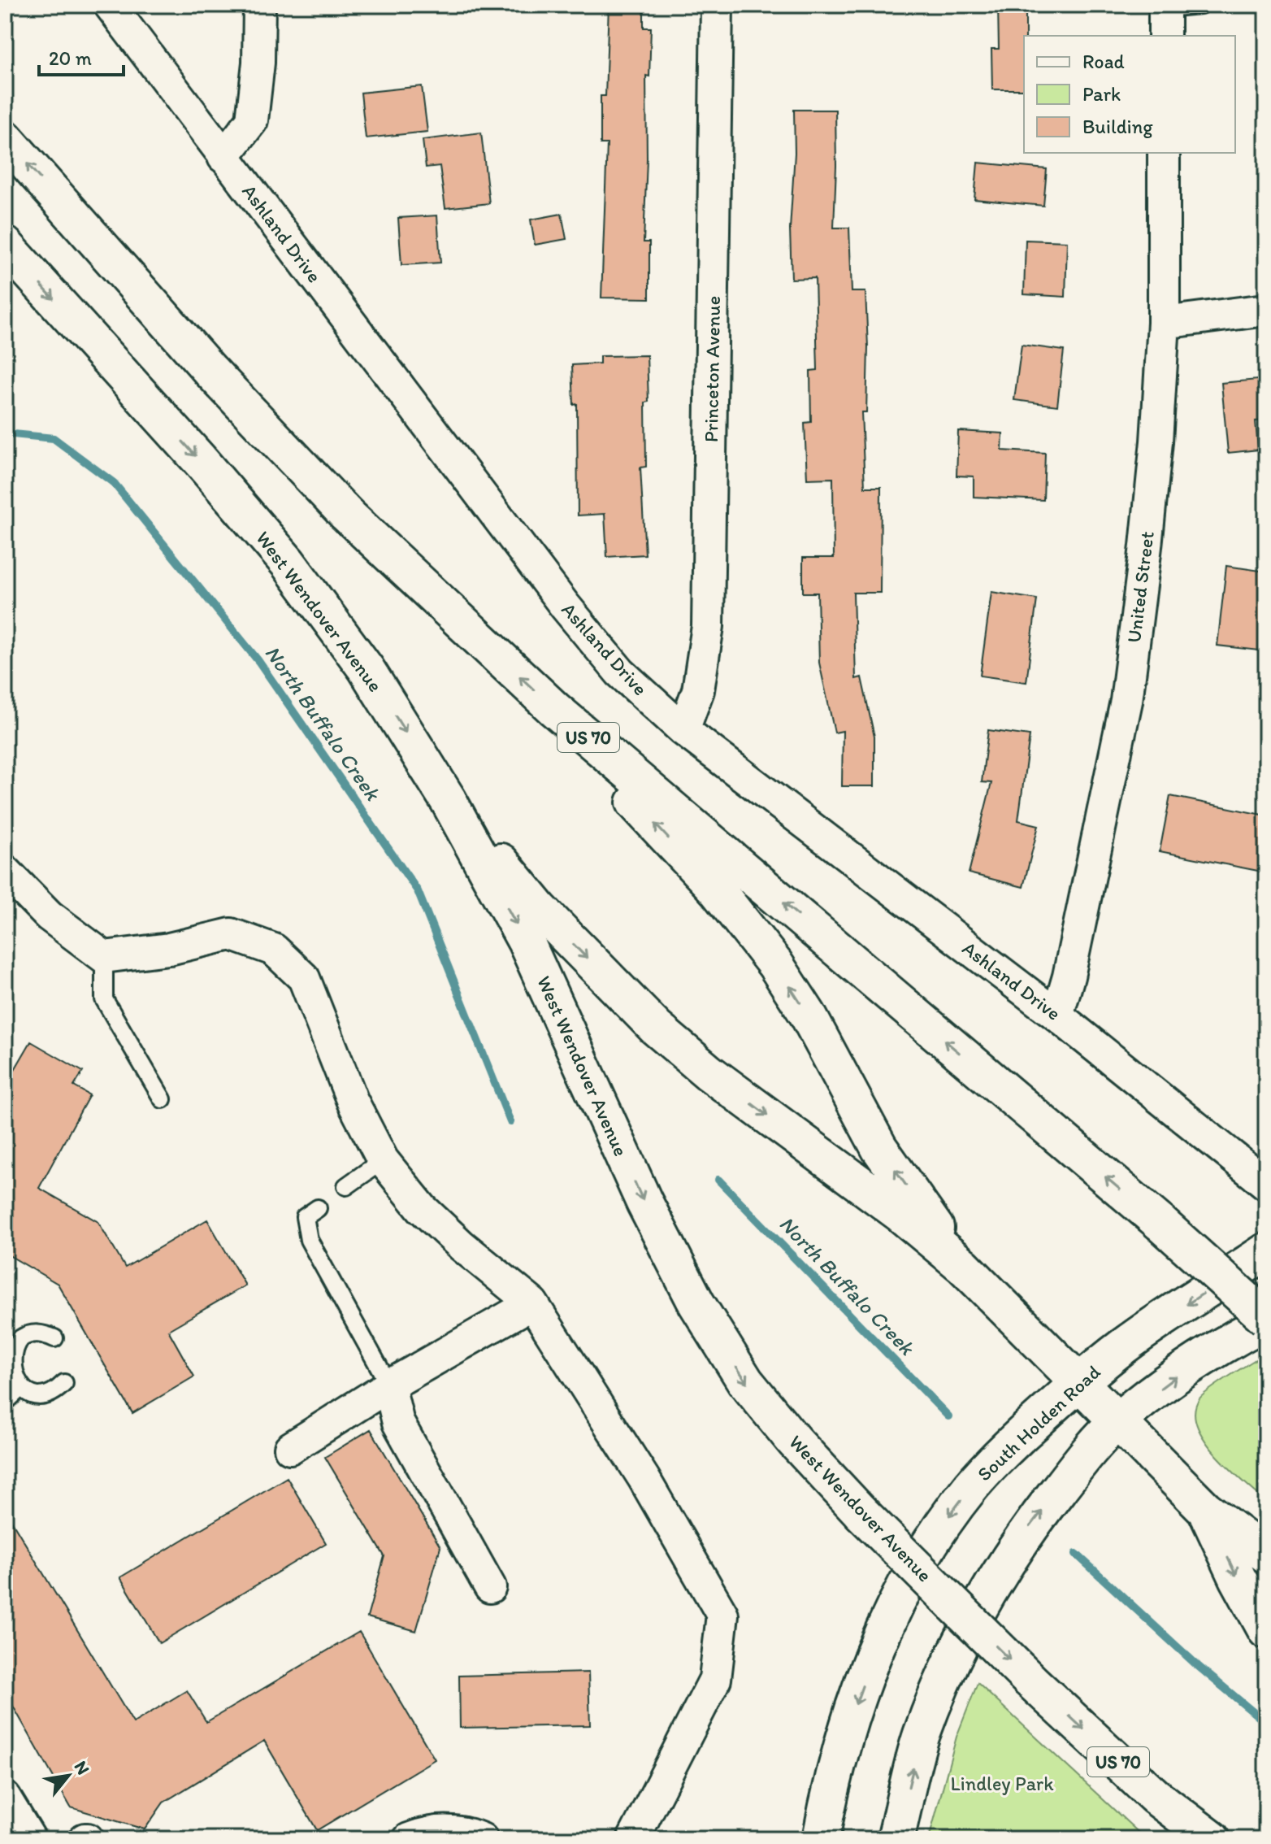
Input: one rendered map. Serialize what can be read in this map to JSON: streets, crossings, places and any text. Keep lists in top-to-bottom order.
{
  "streets": {
    "main road": ["West Wendover Avenue", "US 70", "South Holden Road"],
    "street": ["Ashland Drive", "Princeton Avenue", "United Street"]
  },
  "crossings": [
    ["Ashland Drive", "Princeton Avenue"],
    ["Ashland Drive", "United Street"]
  ],
  "water": ["North Buffalo Creek"],
  "parks": ["Lindley Park"],
  "legend": ["Road", "Park", "Building"],
  "scale_bar": "20 m",
  "north": "top right"
}
